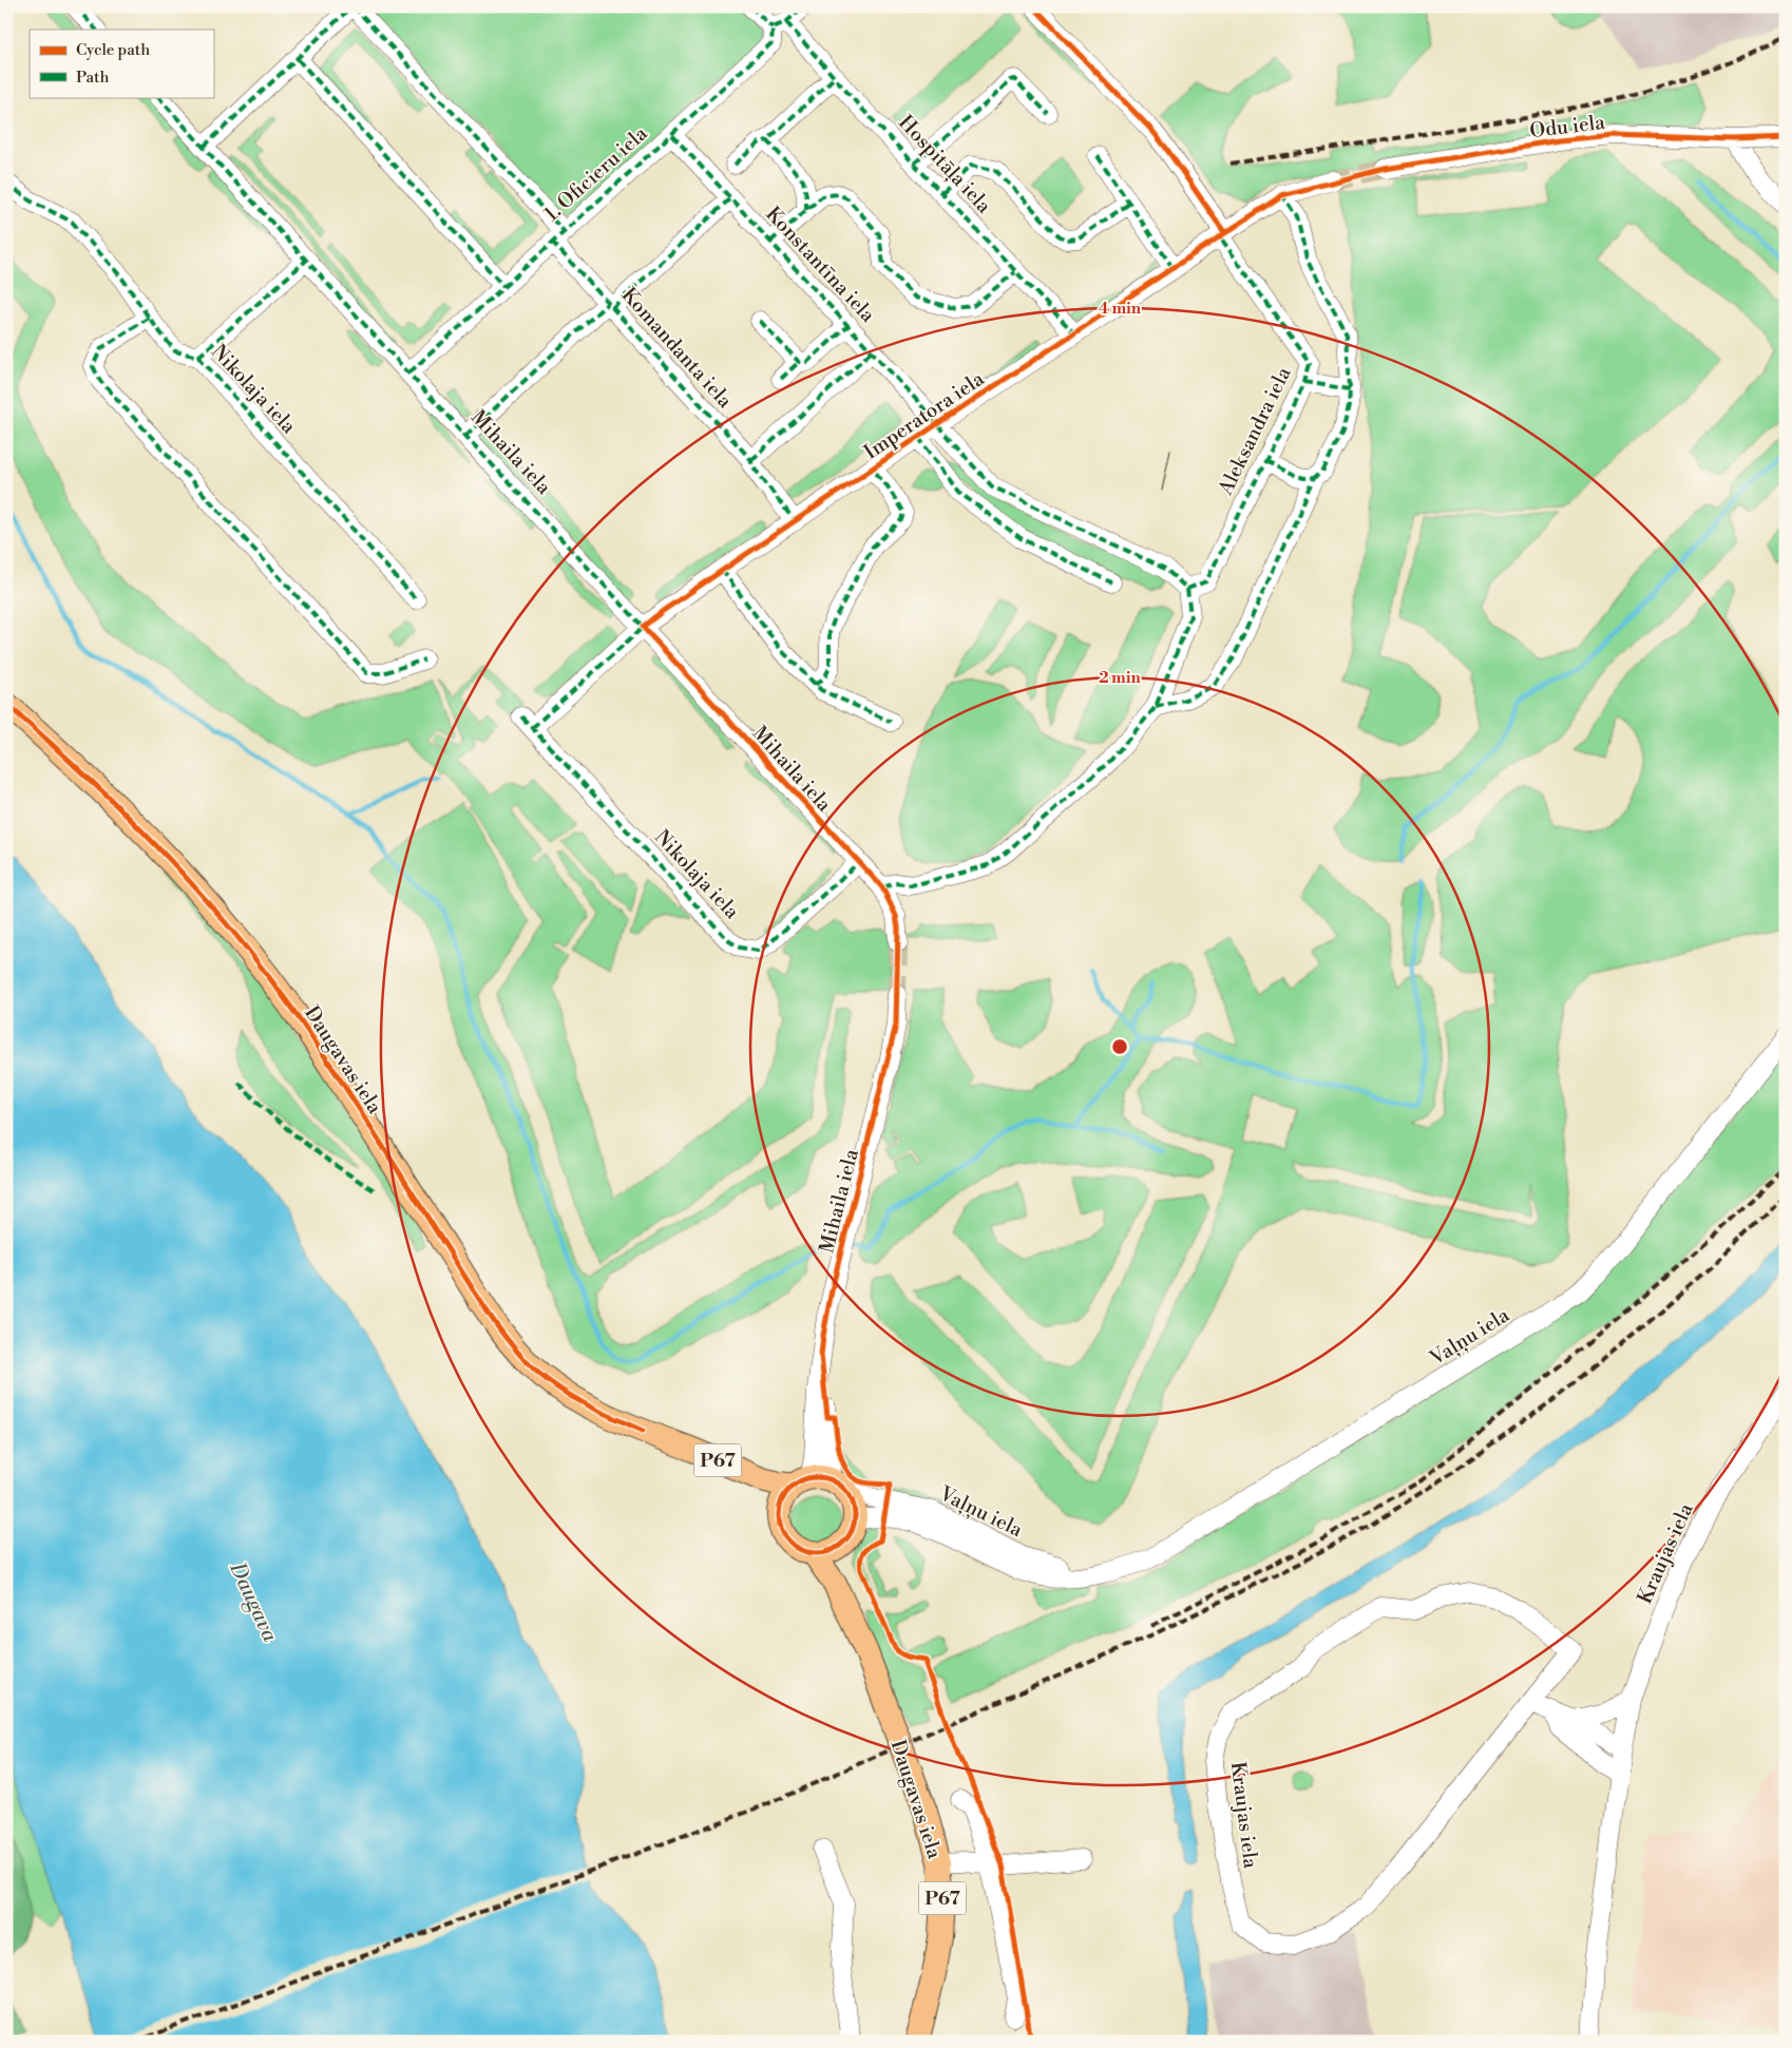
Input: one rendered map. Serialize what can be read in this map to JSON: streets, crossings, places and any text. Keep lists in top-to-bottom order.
{
  "streets": {
    "main road": ["Daugavas iela", "P67"],
    "street": [
      "Odu iela",
      "Hospitāļa iela",
      "1. Oficieru iela",
      "Konstantīna iela",
      "Komandanta iela",
      "Nikolaja iela",
      "Imperatora iela",
      "Aleksandra iela",
      "Mihaila iela",
      "Vaļņu iela",
      "Kraujas iela"
    ]
  },
  "crossings": [
    ["Hospitāļa iela", "1. Oficieru iela"],
    ["Hospitāļa iela", "Imperatora iela"],
    ["1. Oficieru iela", "Konstantīna iela"],
    ["1. Oficieru iela", "Komandanta iela"],
    ["1. Oficieru iela", "Mihaila iela"],
    ["Konstantīna iela", "Imperatora iela"],
    ["Komandanta iela", "Imperatora iela"],
    ["Nikolaja iela", "Imperatora iela"],
    ["Nikolaja iela", "Mihaila iela"],
    ["Imperatora iela", "Aleksandra iela"],
    ["Imperatora iela", "Mihaila iela"],
    ["Mihaila iela", "Daugavas iela"],
    ["Mihaila iela", "Vaļņu iela"],
    ["Mihaila iela", "P67"],
    ["Daugavas iela", "Vaļņu iela"],
    ["Daugavas iela", "P67"],
    ["Vaļņu iela", "P67"]
  ],
  "water": ["Daugava"],
  "legend": ["Cycle path", "Path"],
  "rings": ["4 min", "2 min"]
}
